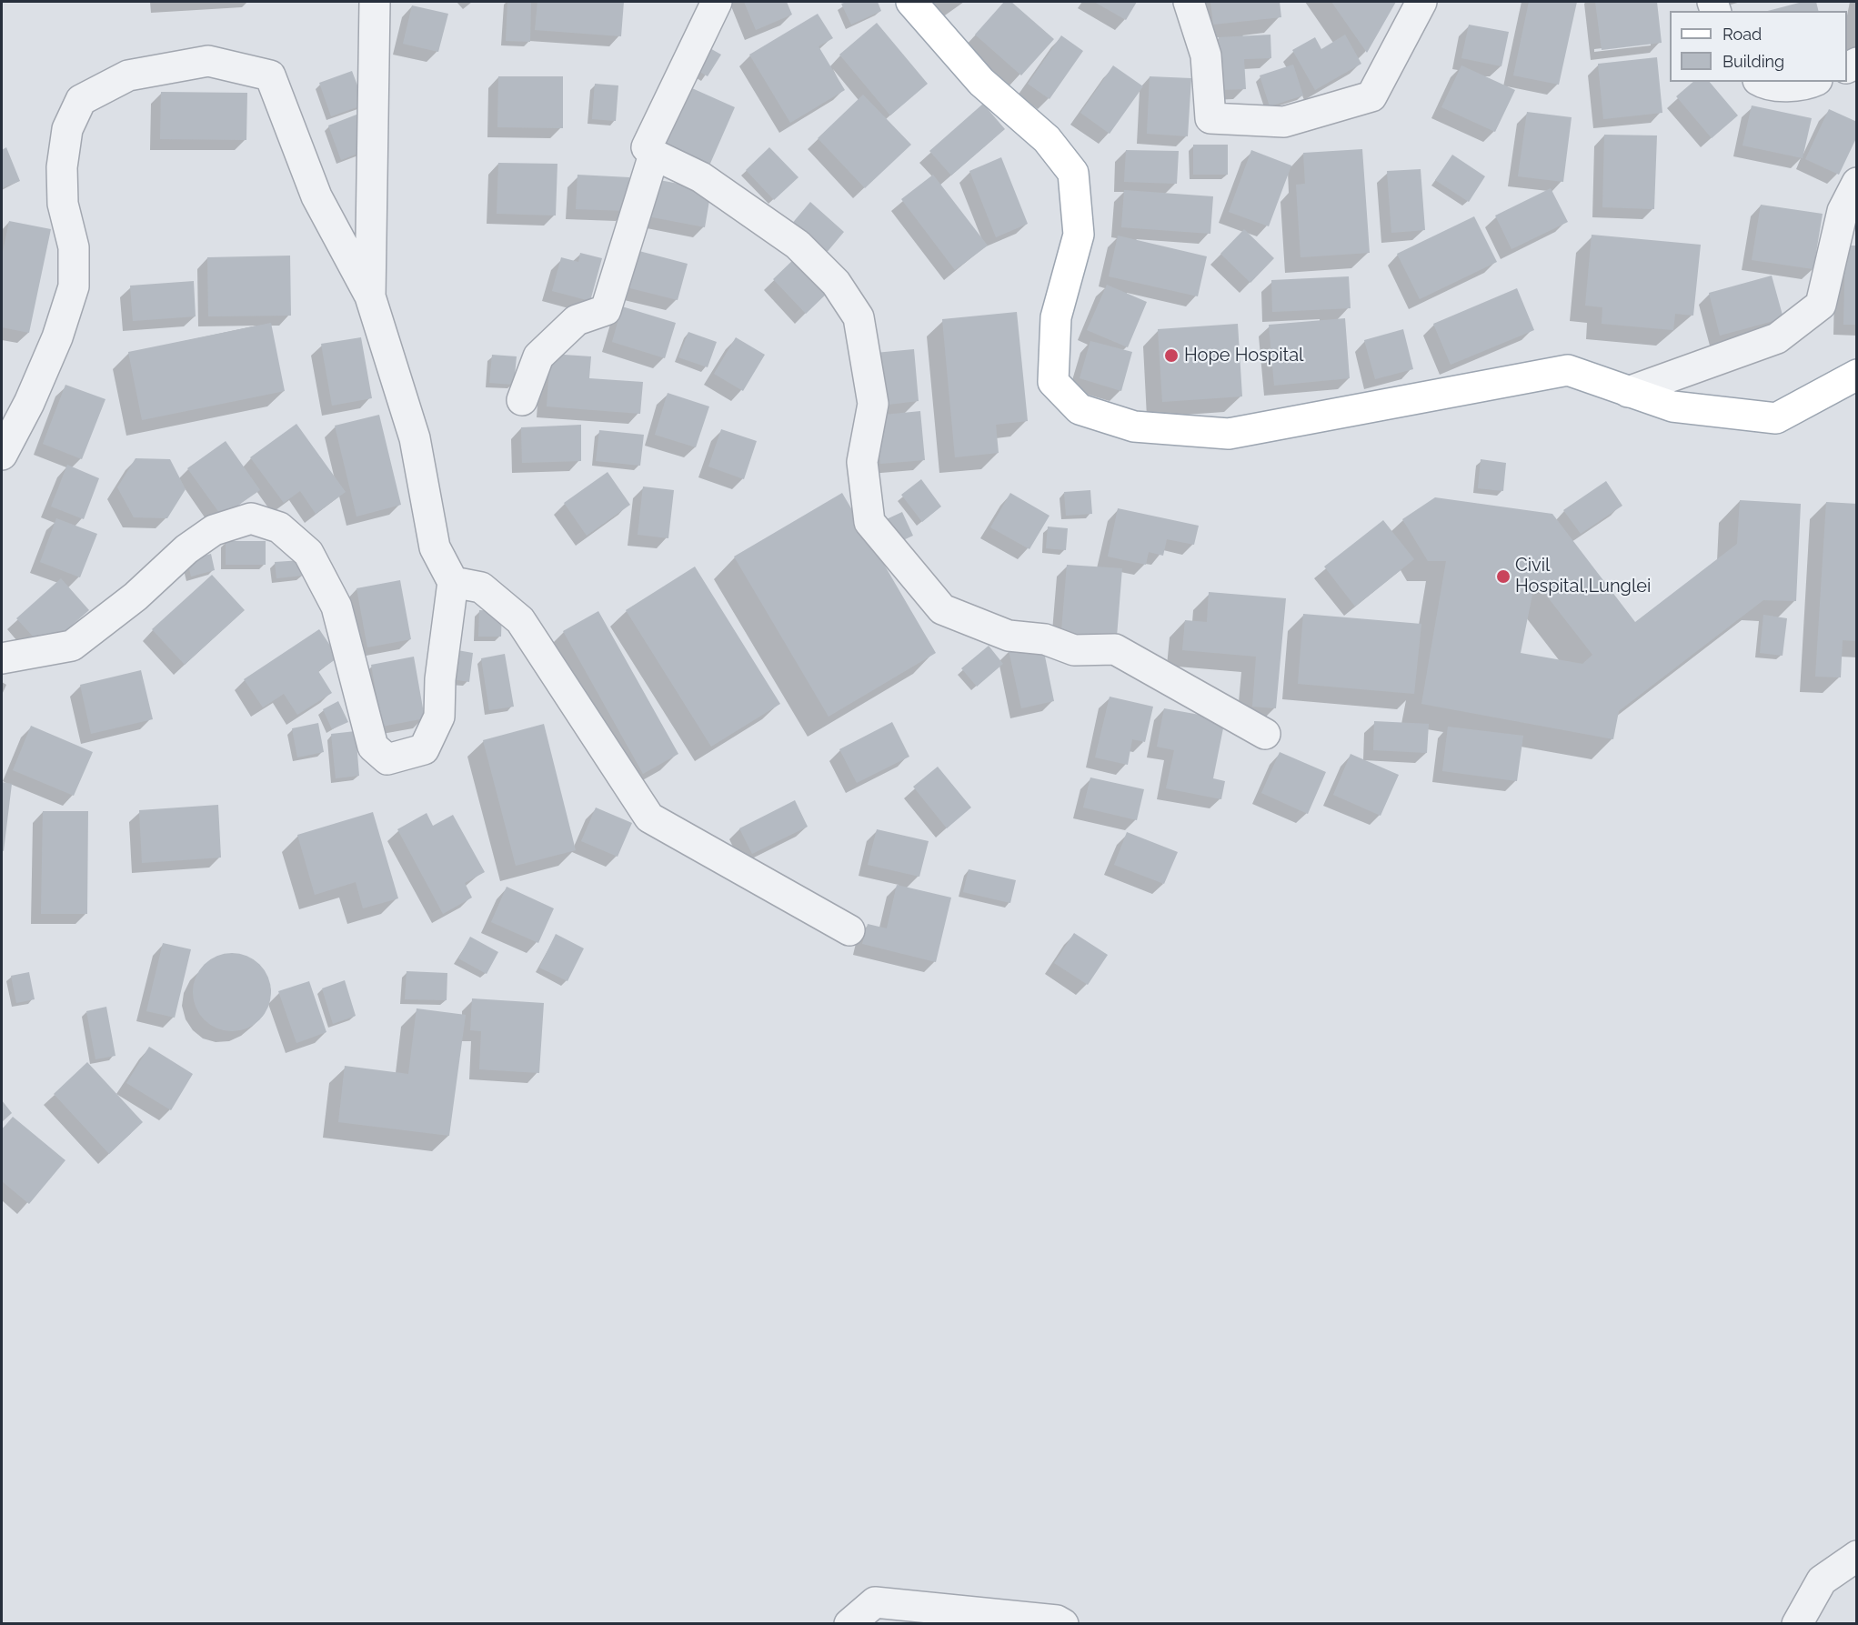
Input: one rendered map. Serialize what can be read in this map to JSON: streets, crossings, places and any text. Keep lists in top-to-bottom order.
{
  "places": ["Hope Hospital", "Civil Hospital,Lunglei"],
  "legend": ["Road", "Building"]
}
